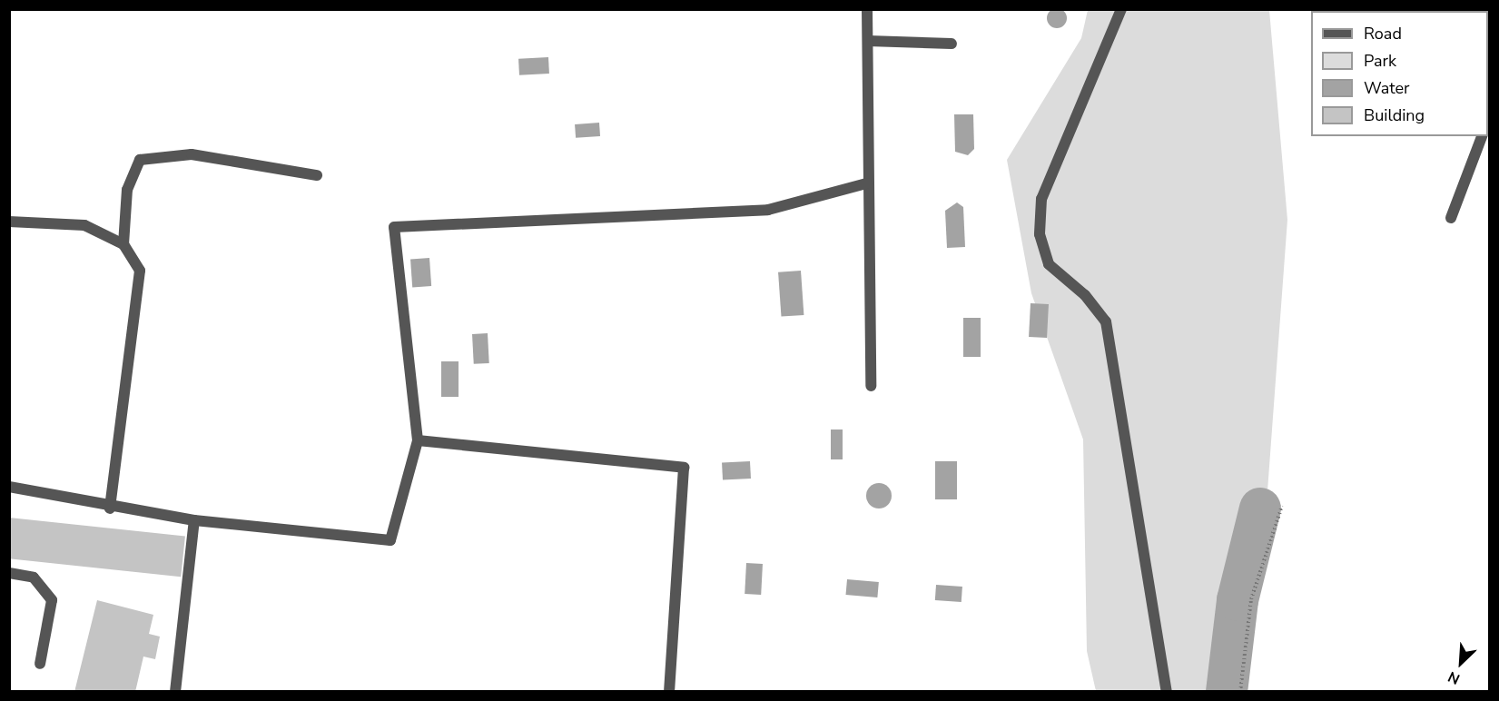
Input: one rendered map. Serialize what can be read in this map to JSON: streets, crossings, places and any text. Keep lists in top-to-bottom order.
{
  "legend": [
    "Road",
    "Park",
    "Water",
    "Building"
  ],
  "north": "bottom left"
}
